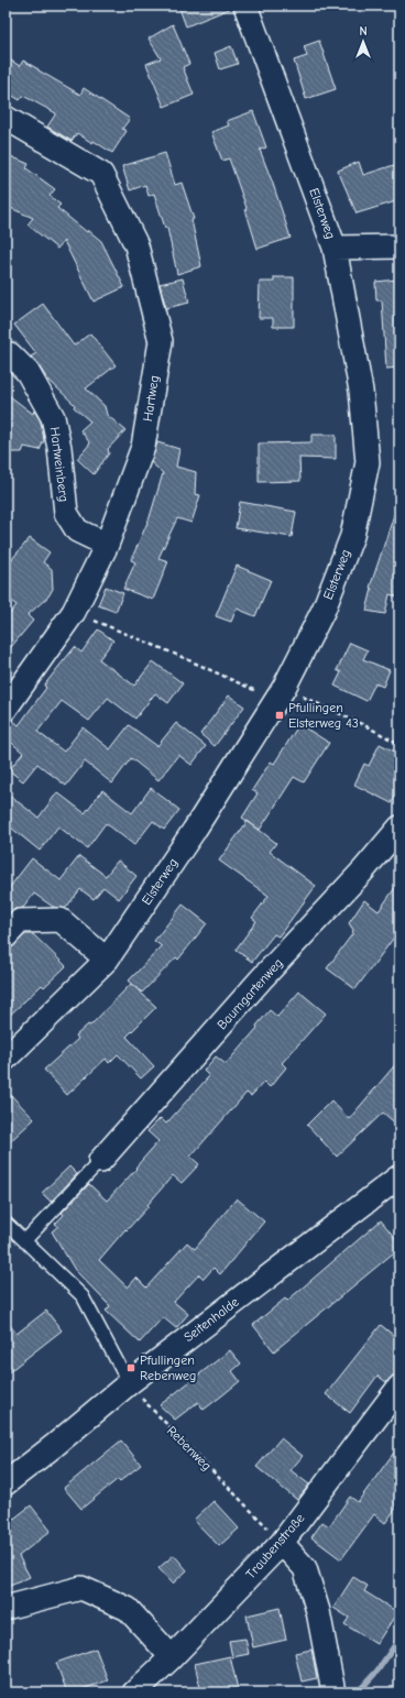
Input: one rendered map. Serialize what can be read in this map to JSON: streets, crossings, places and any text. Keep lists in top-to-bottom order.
{
  "streets": {
    "street": [
      "Elsterweg",
      "Hartweg",
      "Hartweinberg",
      "Baumgartenweg",
      "Seitenhalde",
      "Traubenstraße"
    ],
    "path": ["Rebenweg"]
  },
  "crossings": [
    ["Hartweg", "Hartweinberg"],
    ["Seitenhalde", "Rebenweg"],
    ["Rebenweg", "Traubenstraße"]
  ],
  "places": {
    "transit": ["Pfullingen Elsterweg 43", "Pfullingen Rebenweg"]
  },
  "north": "top"
}
